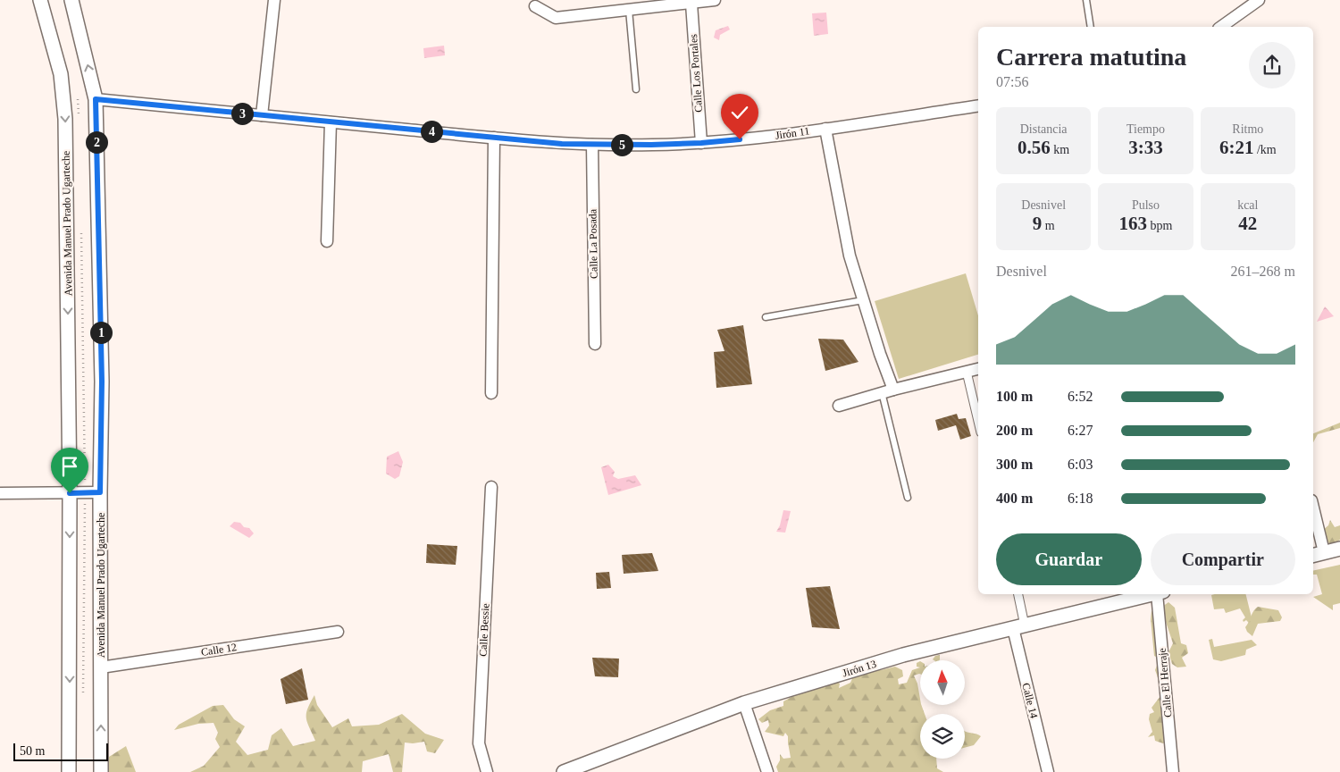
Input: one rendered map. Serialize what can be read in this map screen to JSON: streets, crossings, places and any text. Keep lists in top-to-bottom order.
{
  "streets": {
    "street": [
      "Calle Los Portales",
      "Jirón 11",
      "Avenida Manuel Prado Ugarteche",
      "Calle La Posada",
      "Calle Bessie",
      "Calle 12",
      "Jirón 13",
      "Calle El Herraje",
      "Calle 14"
    ]
  },
  "crossings": [
    ["Calle Los Portales", "Jirón 11"],
    ["Jirón 11", "Avenida Manuel Prado Ugarteche"],
    ["Jirón 11", "Calle La Posada"],
    ["Avenida Manuel Prado Ugarteche", "Calle 12"],
    ["Jirón 13", "Calle 14"]
  ],
  "scale_bar": "50 m",
  "north": "top",
  "page": {
    "heading": ["Carrera matutina", "07:56"],
    "pins": [
      "3",
      "4",
      "2",
      "5",
      "1"
    ],
    "stats": [
      ["Distancia", "0.56 km"],
      ["Tiempo", "3:33"],
      ["Ritmo", "6:21 /km"],
      ["Desnivel", "9 m"],
      ["Pulso", "163 bpm"],
      ["kcal", "42"]
    ],
    "chart": ["Desnivel", "261–268 m"],
    "list": [
      {
        "name": "100 m",
        "note": "6:52"
      },
      {
        "name": "200 m",
        "note": "6:27"
      },
      {
        "name": "300 m",
        "note": "6:03"
      },
      {
        "name": "400 m",
        "note": "6:18"
      }
    ],
    "buttons": ["Guardar", "Compartir"],
    "scale": "50 m"
  }
}
